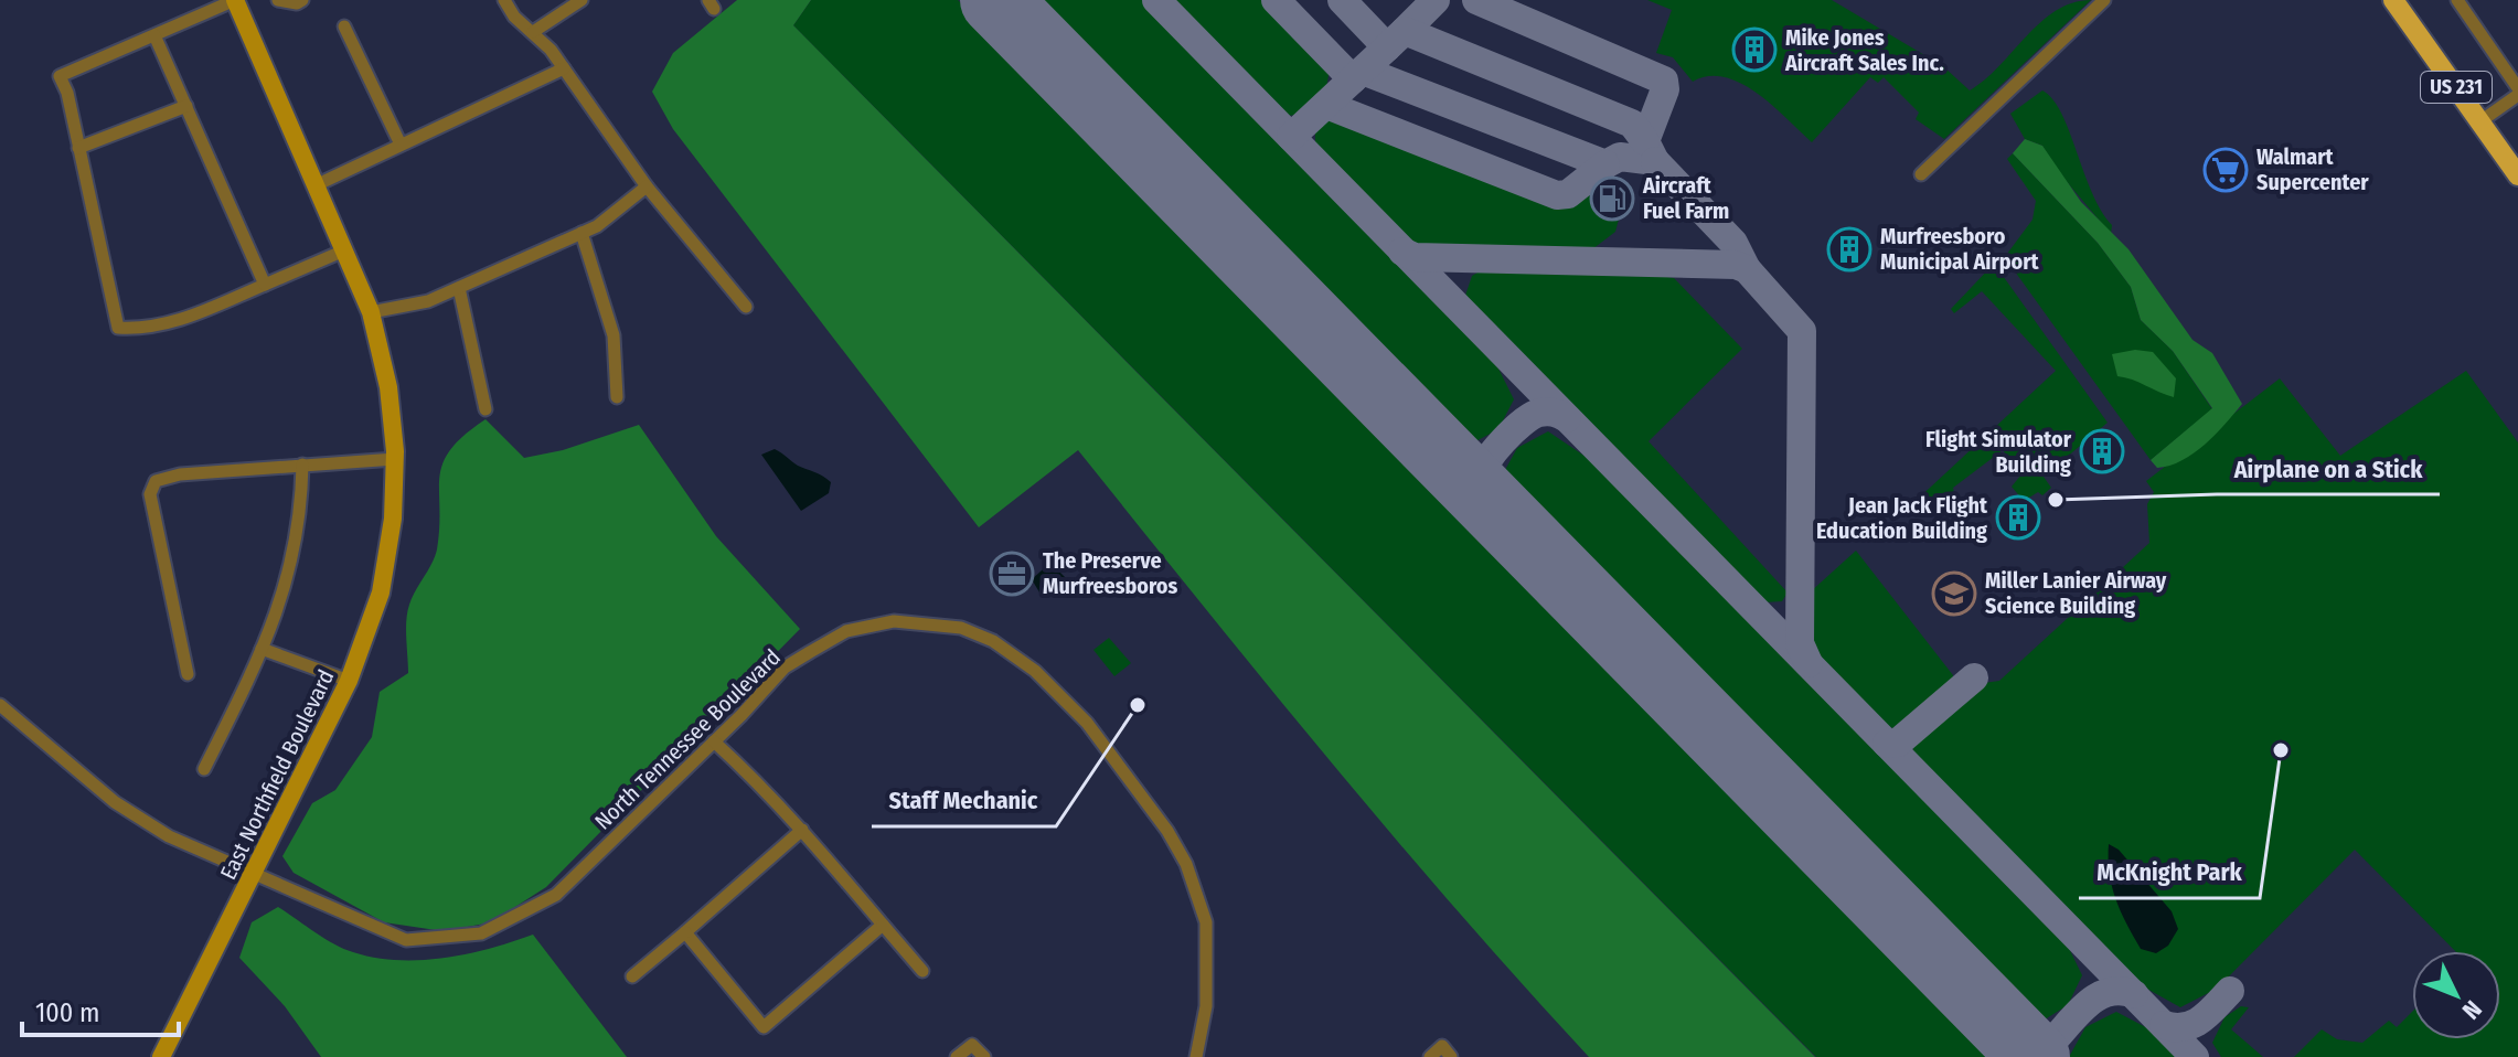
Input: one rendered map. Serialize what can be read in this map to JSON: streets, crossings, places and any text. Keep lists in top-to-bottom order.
{
  "streets": {
    "main road": ["US 231", "East Northfield Boulevard"],
    "street": ["North Tennessee Boulevard"]
  },
  "crossings": [
    ["North Tennessee Boulevard", "East Northfield Boulevard"]
  ],
  "places": {
    "building": [
      "Mike Jones Aircraft Sales Inc.",
      "Murfreesboro Municipal Airport",
      "Flight Simulator Building",
      "Jean Jack Flight Education Building"
    ],
    "supermarket": ["Walmart Supercenter"],
    "fuel station": ["Aircraft Fuel Farm"],
    "other": ["Airplane on a Stick", "Staff Mechanic", "McKnight Park"],
    "office": ["The Preserve Murfreesboros"],
    "school or university": ["Miller Lanier Airway Science Building"]
  },
  "scale_bar": "100 m",
  "north": "bottom right"
}
